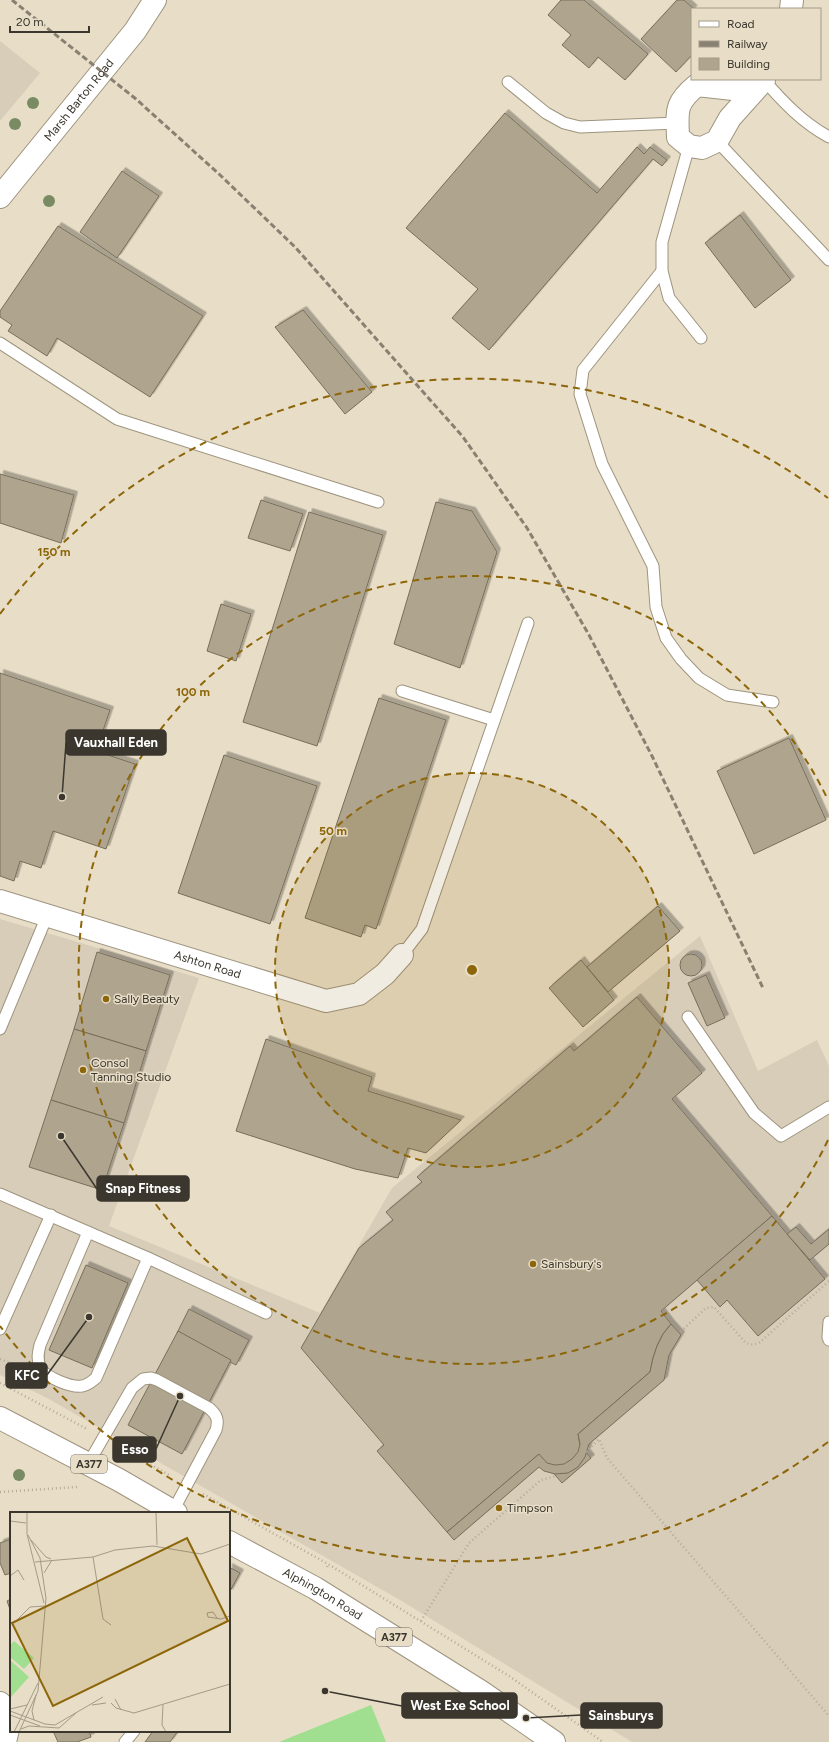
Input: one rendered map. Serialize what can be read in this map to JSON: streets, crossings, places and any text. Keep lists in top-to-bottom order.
{
  "streets": {
    "main road": [
      "Marsh Barton Road",
      "Ashton Road",
      "A377",
      "Alphington Road"
    ]
  },
  "places": [
    "Vauxhall Eden",
    "Sally Beauty",
    "Consol Tanning Studio",
    "Snap Fitness",
    "Sainsbury's",
    "KFC",
    "Esso",
    "Timpson",
    "West Exe School",
    "Sainsburys"
  ],
  "legend": ["Road", "Railway", "Building"],
  "scale_bar": "20 m",
  "rings": ["150 m", "100 m", "50 m"]
}
